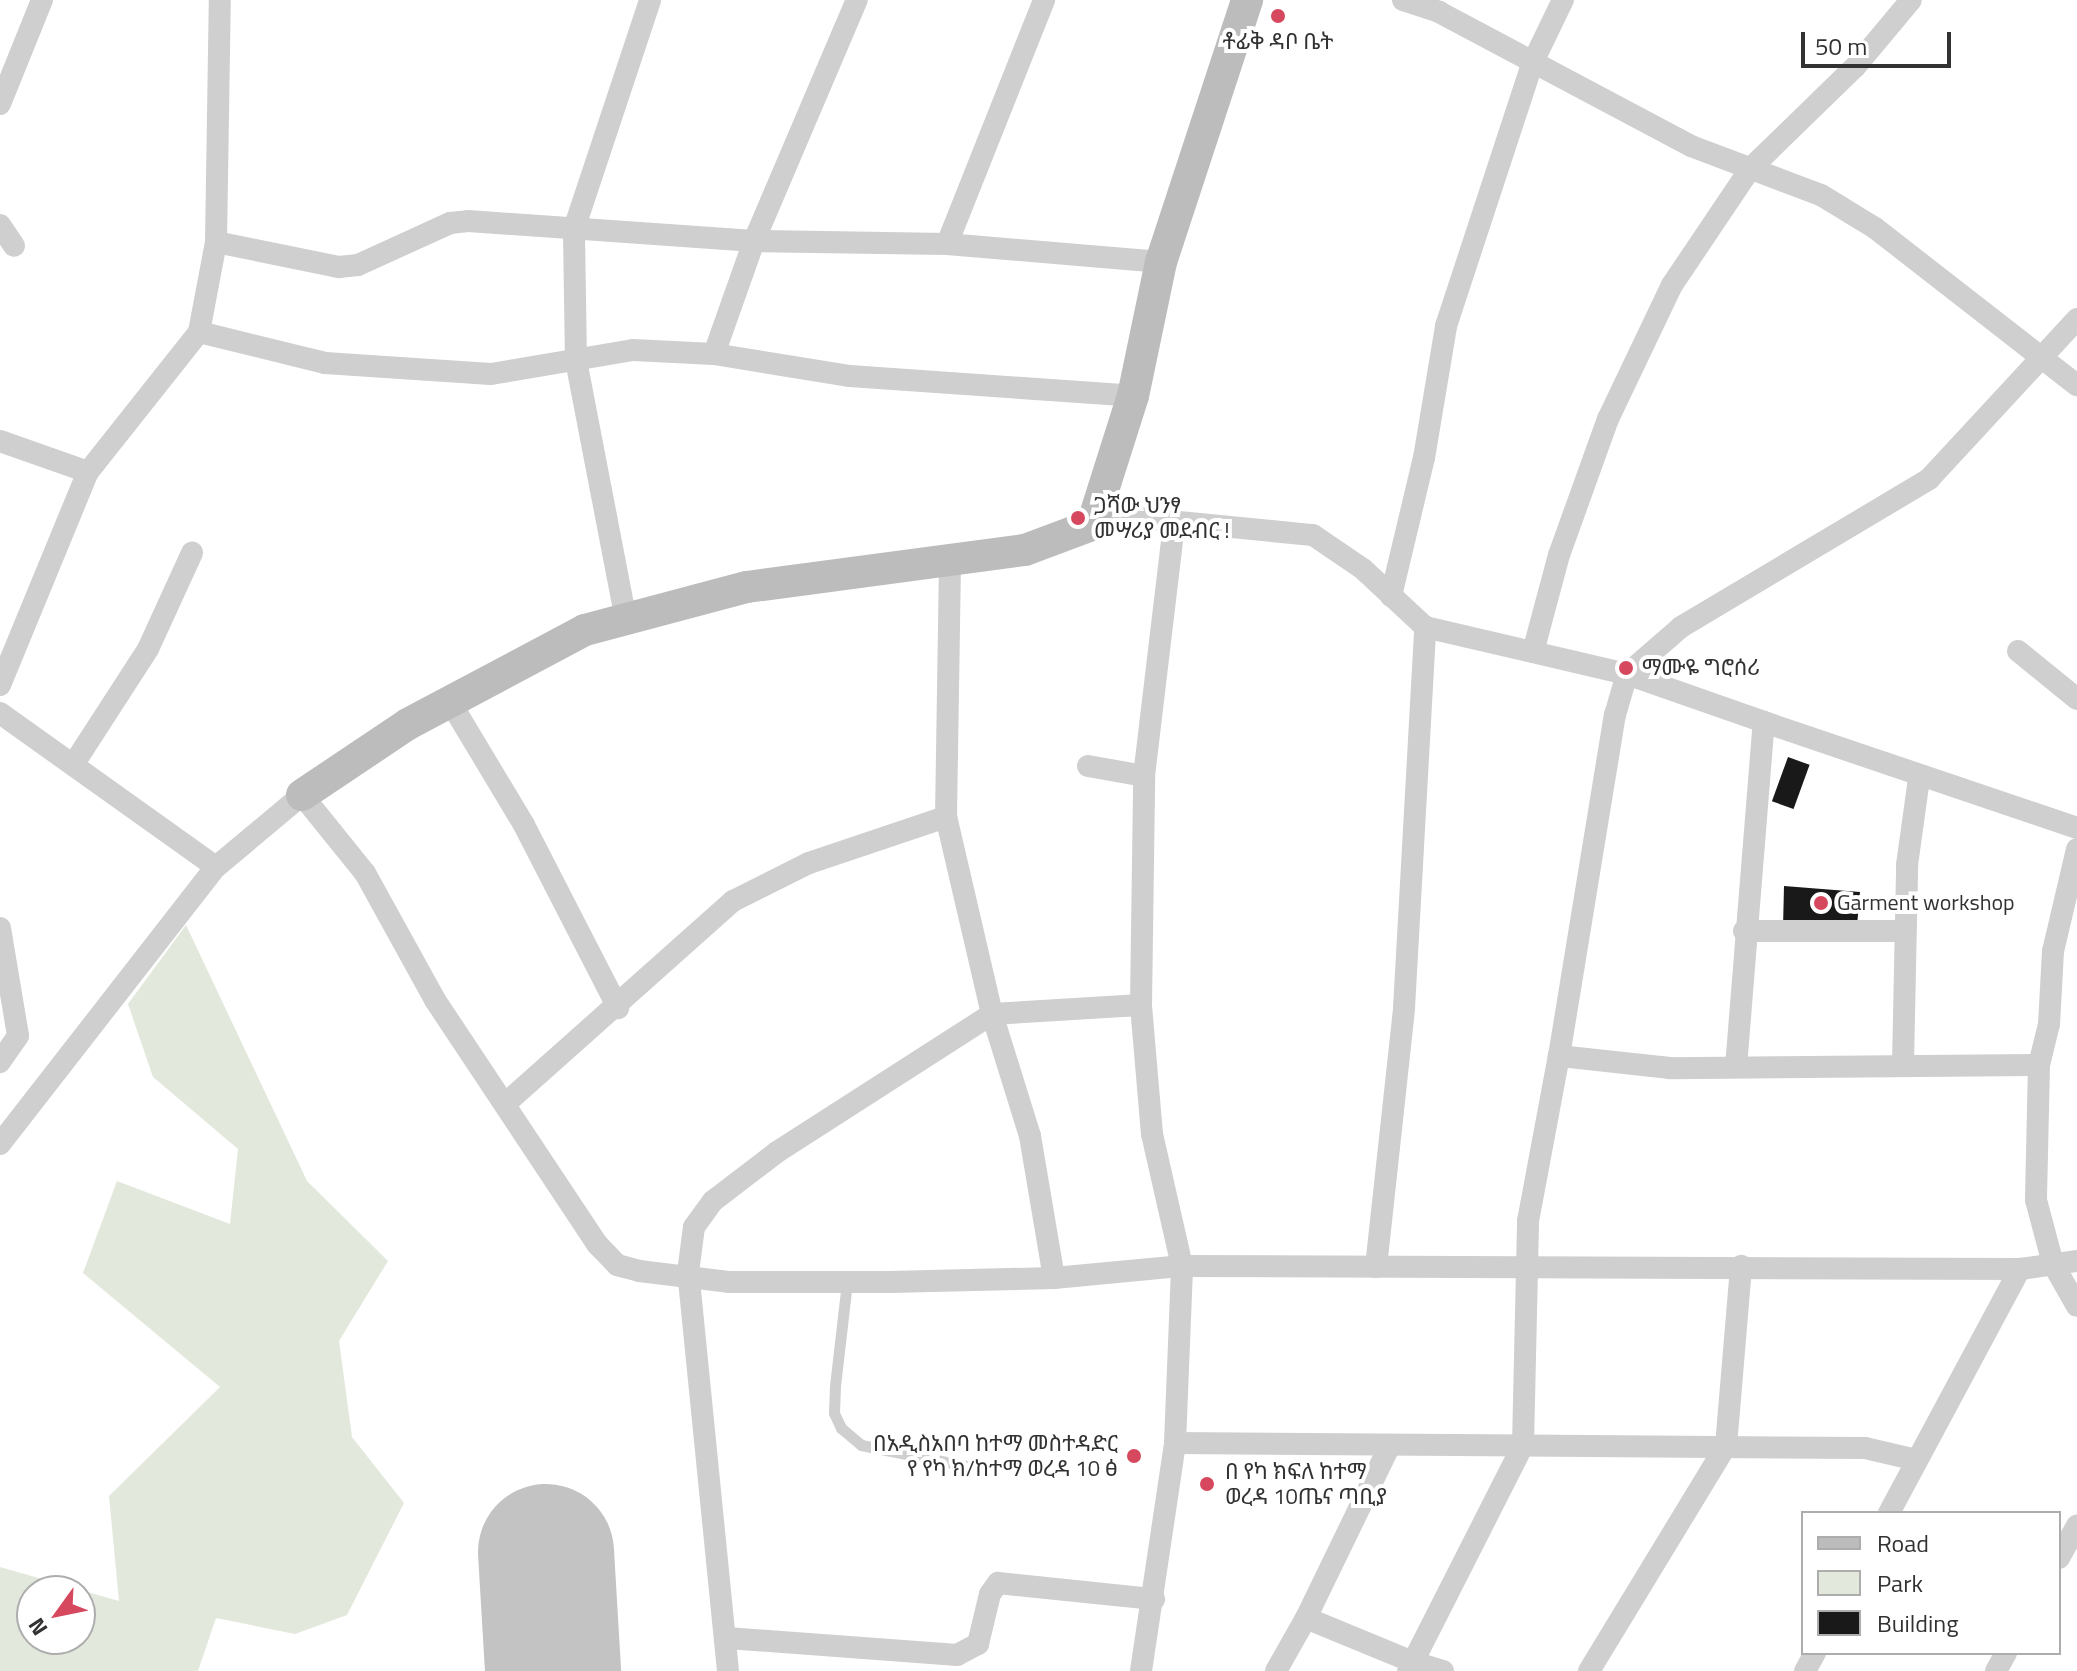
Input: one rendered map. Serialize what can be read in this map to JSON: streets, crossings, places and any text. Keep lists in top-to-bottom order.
{
  "places": [
    "ቶፊቅ ዳቦ ቤት",
    "ጋሻው ህንፃ መሣሪያ መደብር !",
    "ማሙዬ ግሮሰሪ",
    "Garment workshop",
    "በአዲስአበባ ከተማ መስተዳድር የ የካ ክ/ከተማ ወረዳ 10 ፅ",
    "በ የካ ክፍለ ከተማ ወረዳ 10ጤና ጣቢያ"
  ],
  "legend": ["Road", "Park", "Building"],
  "scale_bar": "50 m",
  "north": "bottom left"
}
